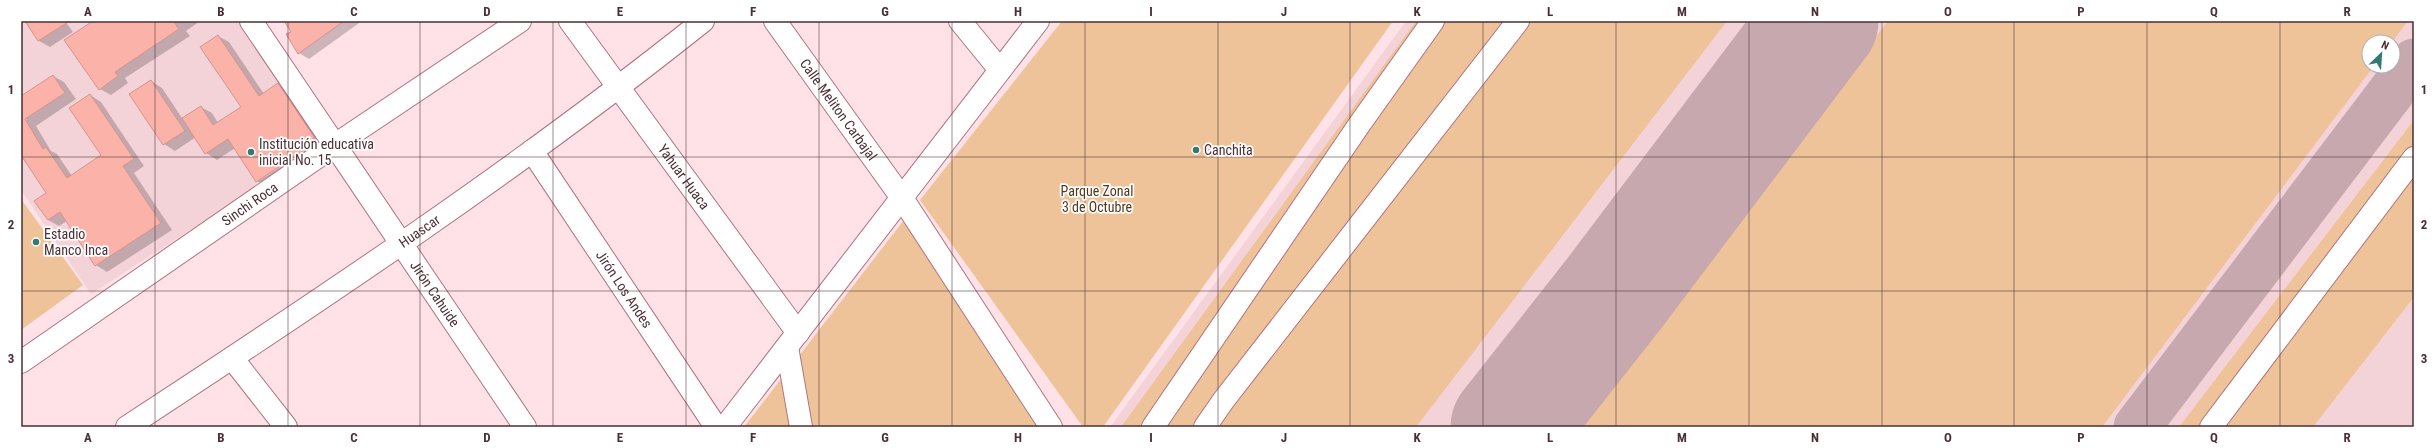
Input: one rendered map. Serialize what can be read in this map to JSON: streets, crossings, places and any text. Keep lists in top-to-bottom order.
{
  "streets": {
    "street": [
      "Calle Meliton Carbajal",
      "Yahuar Huaca",
      "Sinchi Roca",
      "Huascar",
      "Jirón Los Andes",
      "Jirón Cahuide"
    ]
  },
  "crossings": [
    ["Yahuar Huaca", "Huascar"],
    ["Sinchi Roca", "Jirón Cahuide"],
    ["Huascar", "Jirón Los Andes"],
    ["Huascar", "Jirón Cahuide"]
  ],
  "parks": ["Parque Zonal 3 de Octubre"],
  "places": ["Canchita", "Institución educativa inicial No. 15", "Estadio Manco Inca"],
  "north": "top right",
  "grid": {
    "columns": [
      "A",
      "B",
      "C",
      "D",
      "E",
      "F",
      "G",
      "H",
      "I",
      "J",
      "K",
      "L",
      "M",
      "N",
      "O",
      "P",
      "Q",
      "R"
    ],
    "rows": ["1", "2", "3"]
  }
}
